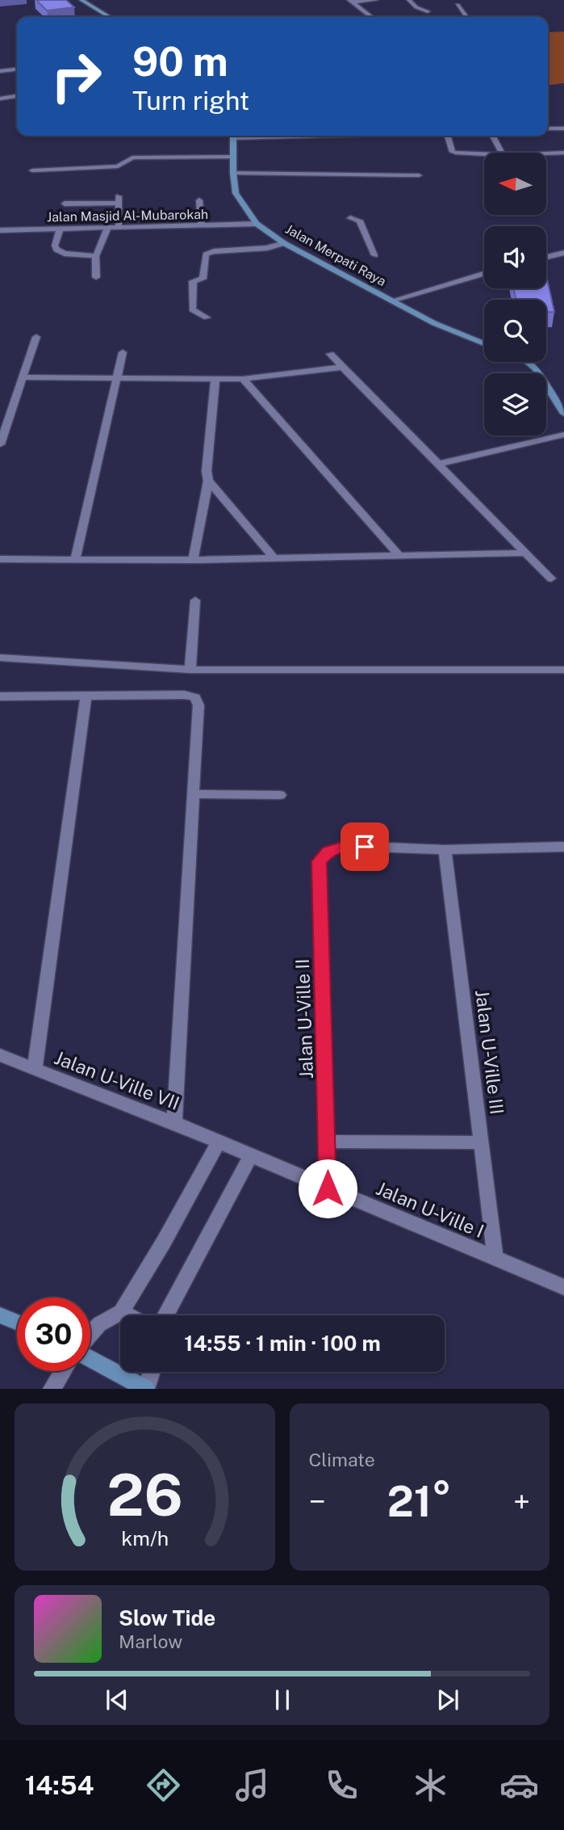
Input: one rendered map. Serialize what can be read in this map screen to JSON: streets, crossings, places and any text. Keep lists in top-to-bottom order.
{
  "streets": {
    "main road": ["Jalan Merpati Raya"],
    "street": [
      "Jalan Masjid Al-Mubarokah",
      "Jalan U-Ville II",
      "Jalan U-Ville III",
      "Jalan U-Ville VII",
      "Jalan U-Ville I"
    ]
  },
  "crossings": [
    ["Jalan Masjid Al-Mubarokah", "Jalan Merpati Raya"],
    ["Jalan U-Ville II", "Jalan U-Ville III"],
    ["Jalan U-Ville II", "Jalan U-Ville I"],
    ["Jalan U-Ville III", "Jalan U-Ville I"],
    ["Jalan U-Ville VII", "Jalan U-Ville I"]
  ],
  "north": "left",
  "page": {
    "turn": ["90 m", "Turn right"],
    "limit": "30",
    "trip": "14:55 · 1 min · 100 m",
    "tile": "Climate",
    "heat": ["−", "21°", "+"],
    "song": ["Slow Tide", "Marlow"],
    "tabs": "14:54",
    "gauge": ["26", "km/h"]
  }
}
